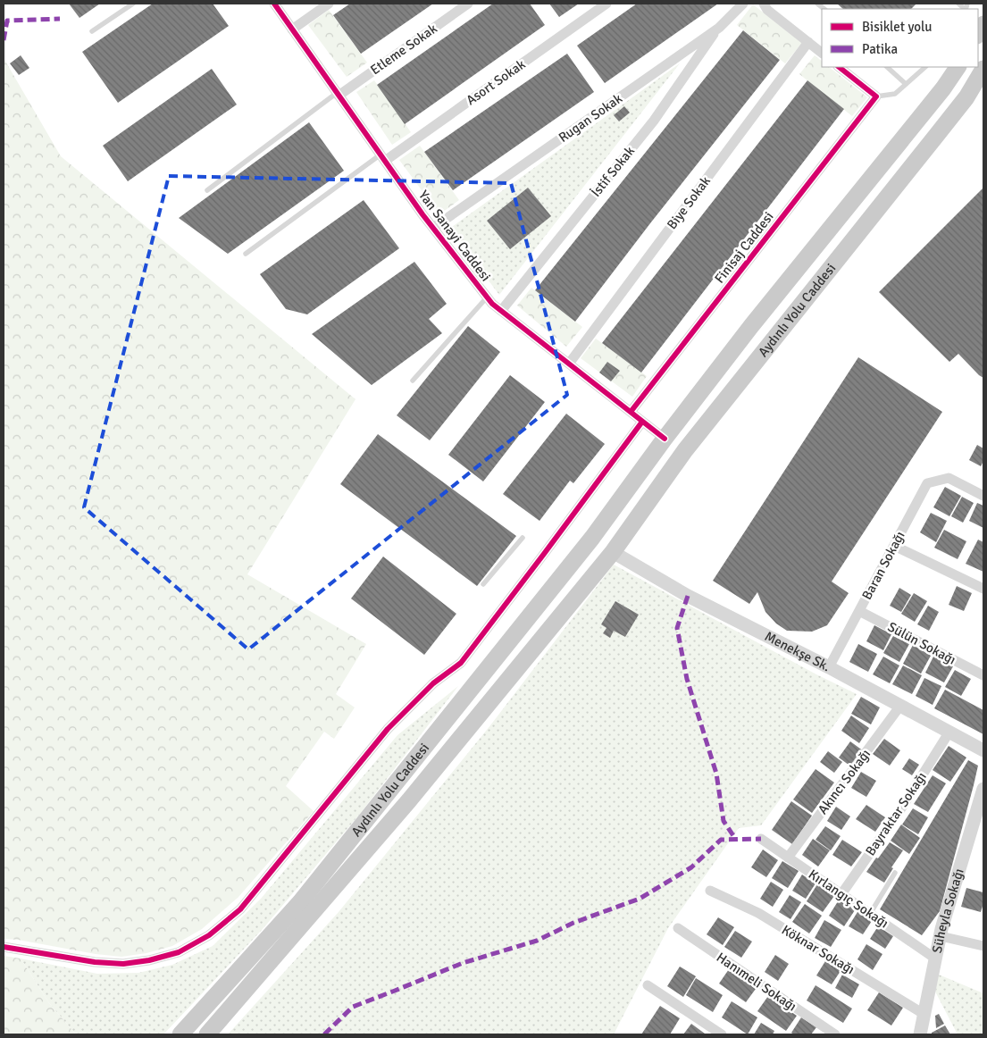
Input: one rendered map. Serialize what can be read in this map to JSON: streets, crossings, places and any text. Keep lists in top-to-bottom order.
{
  "streets": {
    "main road": ["Aydınlı Yolu Caddesi"],
    "street": [
      "Etleme Sokak",
      "Asort Sokak",
      "Rugan Sokak",
      "İstif Sokak",
      "Biye Sokak",
      "Yan Sanayi Caddesi",
      "Finisaj Caddesi",
      "Baran Sokağı",
      "Sülün Sokağı",
      "Menekşe Sk.",
      "Akıncı Sokağı",
      "Bayraktar Sokağı",
      "Kırlangıç Sokağı",
      "Süheyla Sokağı",
      "Köknar Sokağı",
      "Hanımeli Sokağı"
    ]
  },
  "crossings": [
    ["Etleme Sokak", "Yan Sanayi Caddesi"],
    ["Asort Sokak", "Yan Sanayi Caddesi"],
    ["Rugan Sokak", "İstif Sokak"],
    ["Rugan Sokak", "Yan Sanayi Caddesi"],
    ["İstif Sokak", "Yan Sanayi Caddesi"],
    ["Biye Sokak", "Yan Sanayi Caddesi"],
    ["Yan Sanayi Caddesi", "Finisaj Caddesi"],
    ["Yan Sanayi Caddesi", "Aydınlı Yolu Caddesi"],
    ["Aydınlı Yolu Caddesi", "Menekşe Sk."],
    ["Baran Sokağı", "Sülün Sokağı"],
    ["Baran Sokağı", "Menekşe Sk."],
    ["Menekşe Sk.", "Akıncı Sokağı"],
    ["Menekşe Sk.", "Bayraktar Sokağı"],
    ["Akıncı Sokağı", "Kırlangıç Sokağı"],
    ["Bayraktar Sokağı", "Kırlangıç Sokağı"],
    ["Kırlangıç Sokağı", "Süheyla Sokağı"],
    ["Süheyla Sokağı", "Köknar Sokağı"]
  ],
  "legend": ["Bisiklet yolu", "Patika"]
}
